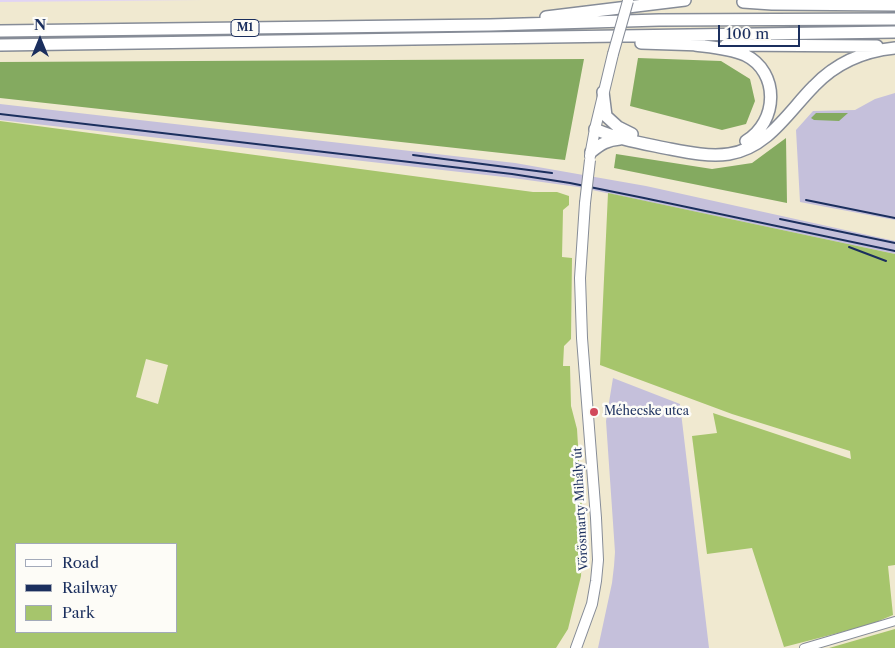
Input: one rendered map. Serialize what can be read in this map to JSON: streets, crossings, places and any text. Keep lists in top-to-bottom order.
{
  "streets": {
    "highway": ["M1"],
    "main road": ["Vörösmarty Mihály út"]
  },
  "places": ["Méhecske utca"],
  "legend": ["Road", "Railway", "Park"],
  "scale_bar": "100 m",
  "north": "top"
}
